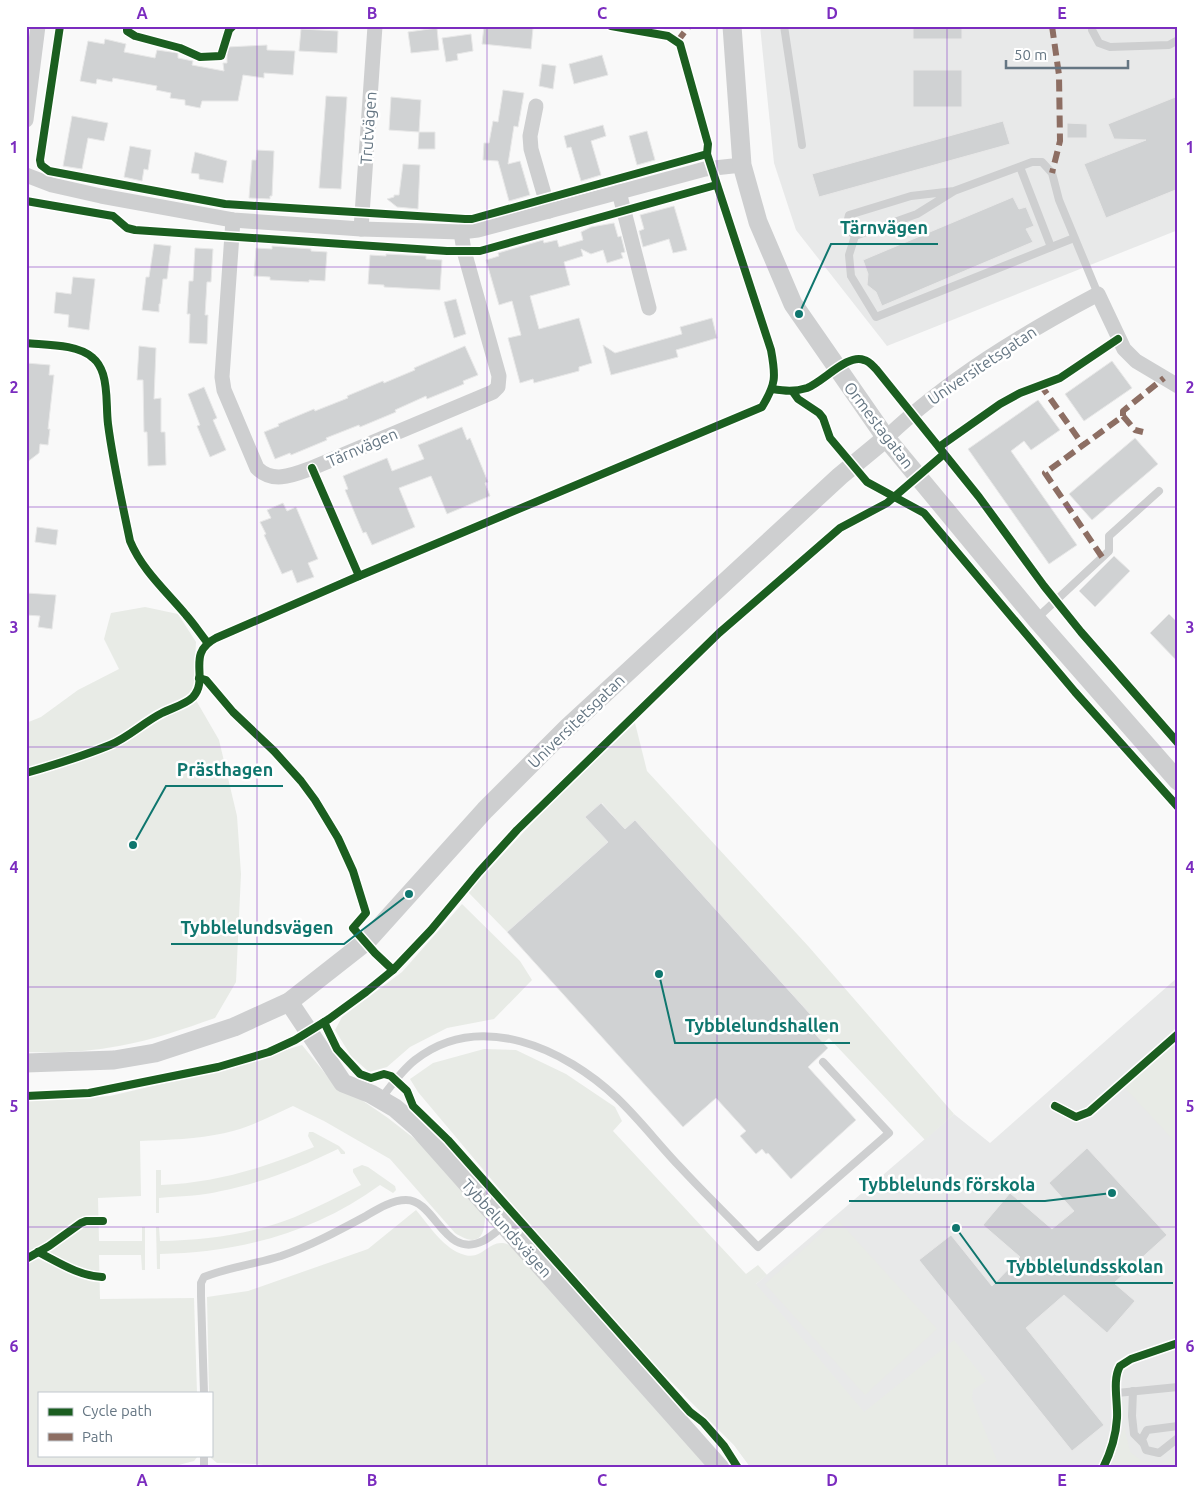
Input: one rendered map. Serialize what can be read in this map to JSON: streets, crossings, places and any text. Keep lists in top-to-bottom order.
{
  "streets": {
    "street": [
      "Trutvägen",
      "Universitetsgatan",
      "Ormestagatan",
      "Tärnvägen",
      "Tybbelundsvägen"
    ]
  },
  "crossings": [
    ["Universitetsgatan", "Ormestagatan"],
    ["Universitetsgatan", "Tybbelundsvägen"]
  ],
  "places": [
    "Tärnvägen",
    "Prästhagen",
    "Tybblelundsvägen",
    "Tybblelundshallen",
    "Tybblelunds förskola",
    "Tybblelundsskolan"
  ],
  "legend": ["Cycle path", "Path"],
  "scale_bar": "50 m",
  "grid": {
    "columns": [
      "A",
      "B",
      "C",
      "D",
      "E"
    ],
    "rows": [
      "1",
      "2",
      "3",
      "4",
      "5",
      "6"
    ]
  }
}
